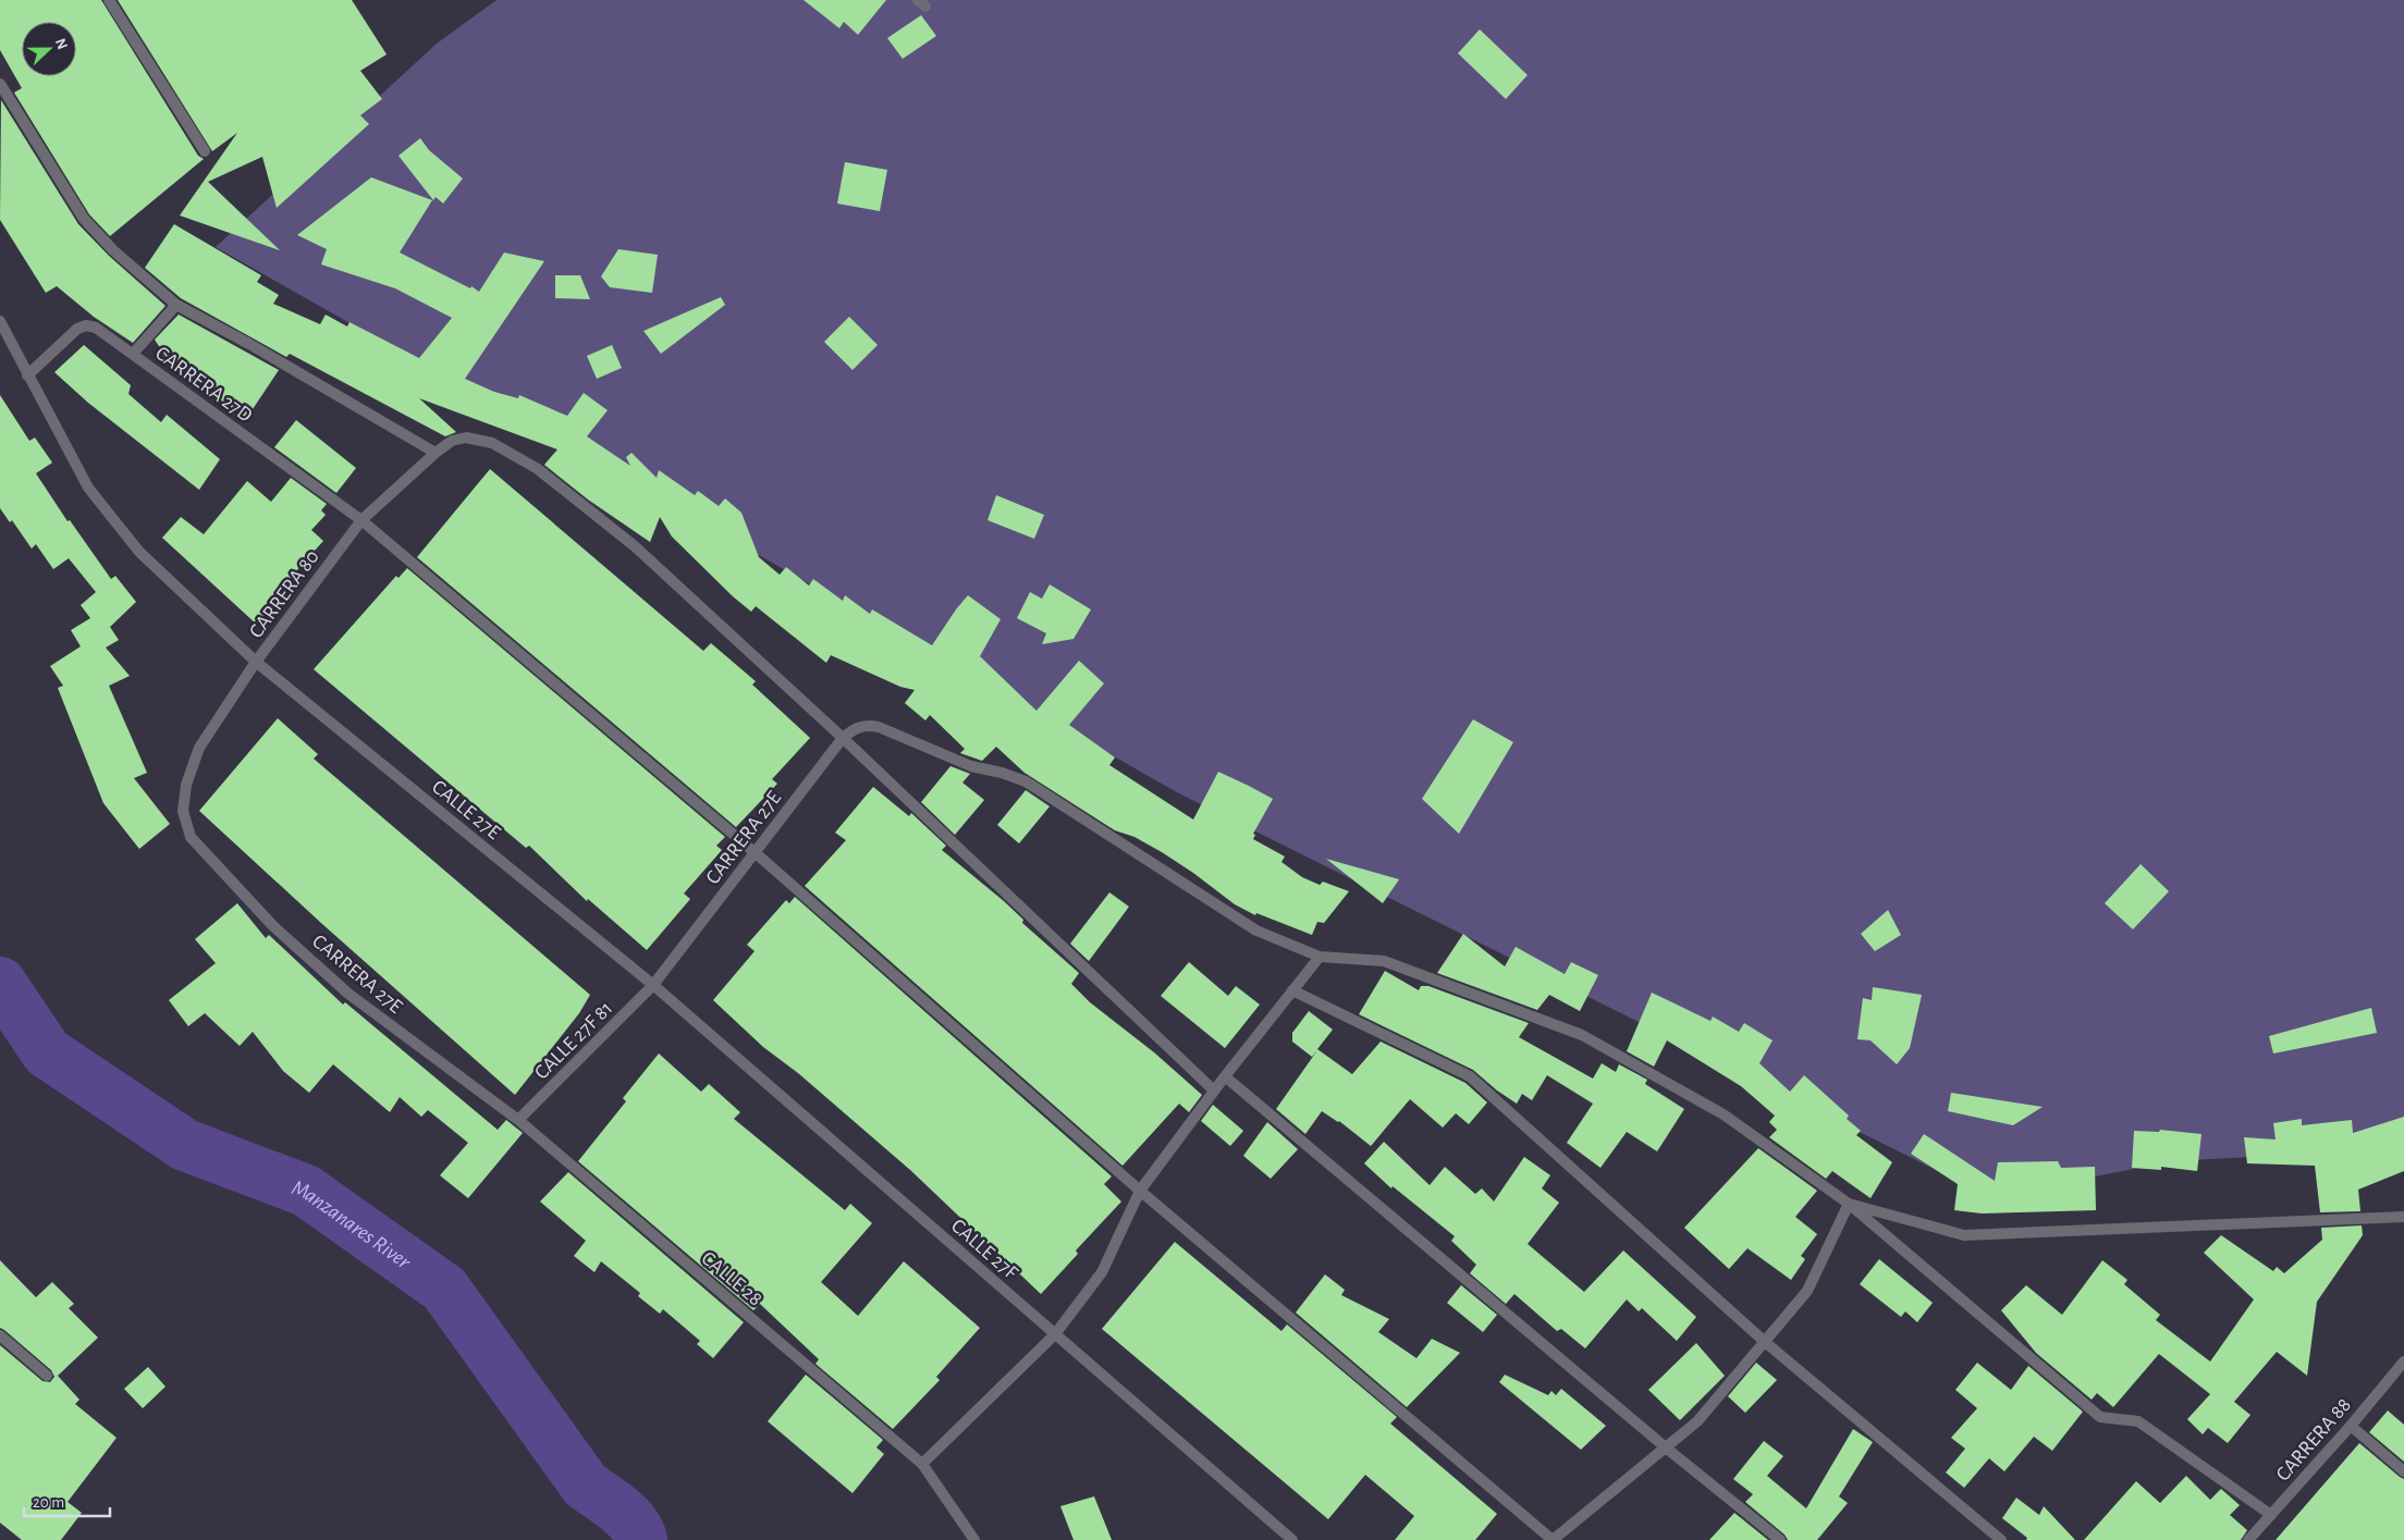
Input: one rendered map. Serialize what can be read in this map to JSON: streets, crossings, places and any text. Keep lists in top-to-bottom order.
{
  "streets": {
    "street": [
      "CARRERA 27D",
      "CARRERA 80",
      "CALLE 27E",
      "CARRERA 27E",
      "CALLE 27F 81",
      "CALLE 27F",
      "CALLE 28",
      "CARRERA 88"
    ]
  },
  "crossings": [
    ["CARRERA 27D", "CARRERA 80"],
    ["CARRERA 27D", "CARRERA 27E"],
    ["CARRERA 80", "CALLE 27E"],
    ["CARRERA 80", "CARRERA 27E"],
    ["CALLE 27E", "CARRERA 27E"],
    ["CALLE 27E", "CALLE 27F 81"],
    ["CALLE 27E", "CALLE 27F"],
    ["CARRERA 27E", "CALLE 27F 81"],
    ["CARRERA 27E", "CALLE 27F"],
    ["CARRERA 27E", "CALLE 28"],
    ["CALLE 27F 81", "CALLE 27F"],
    ["CALLE 27F 81", "CALLE 28"]
  ],
  "water": ["Manzanares River"],
  "scale_bar": "20 m",
  "north": "right"
}
